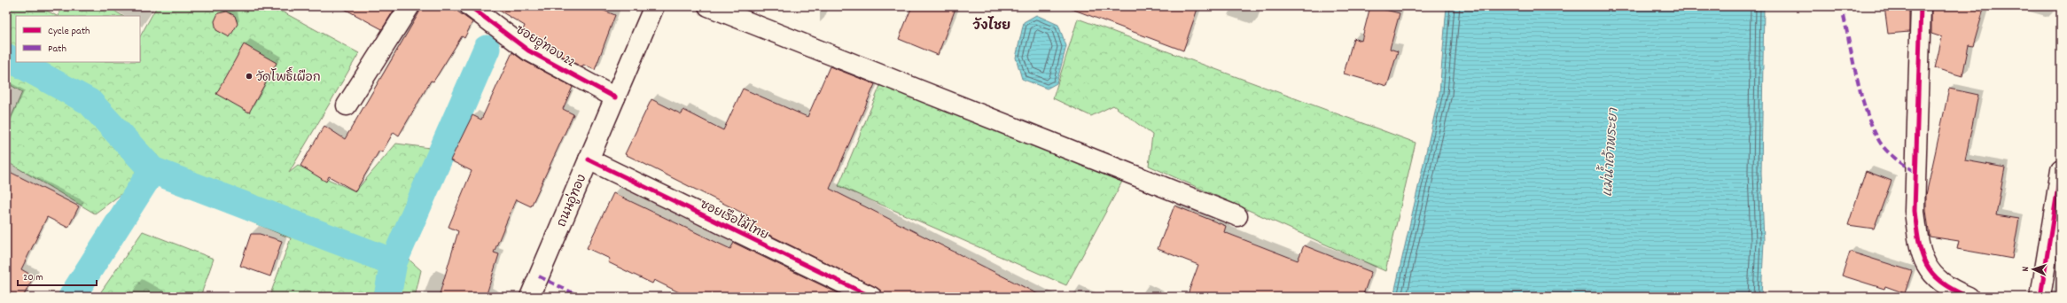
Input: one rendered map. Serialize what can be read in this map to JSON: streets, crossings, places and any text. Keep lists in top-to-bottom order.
{
  "streets": {
    "street": ["ซอยอู่ทอง 22", "ถนนอู่ทอง", "ซอยเรือไม้ไทย"]
  },
  "crossings": [
    ["ซอยอู่ทอง 22", "ถนนอู่ทอง"],
    ["ถนนอู่ทอง", "ซอยเรือไม้ไทย"]
  ],
  "districts": ["วังไชย"],
  "water": ["แม่น้ำเจ้าพระยา"],
  "places": ["วัดโพธิ์เผือก"],
  "legend": ["Cycle path", "Path"],
  "scale_bar": "20 m",
  "north": "left"
}
